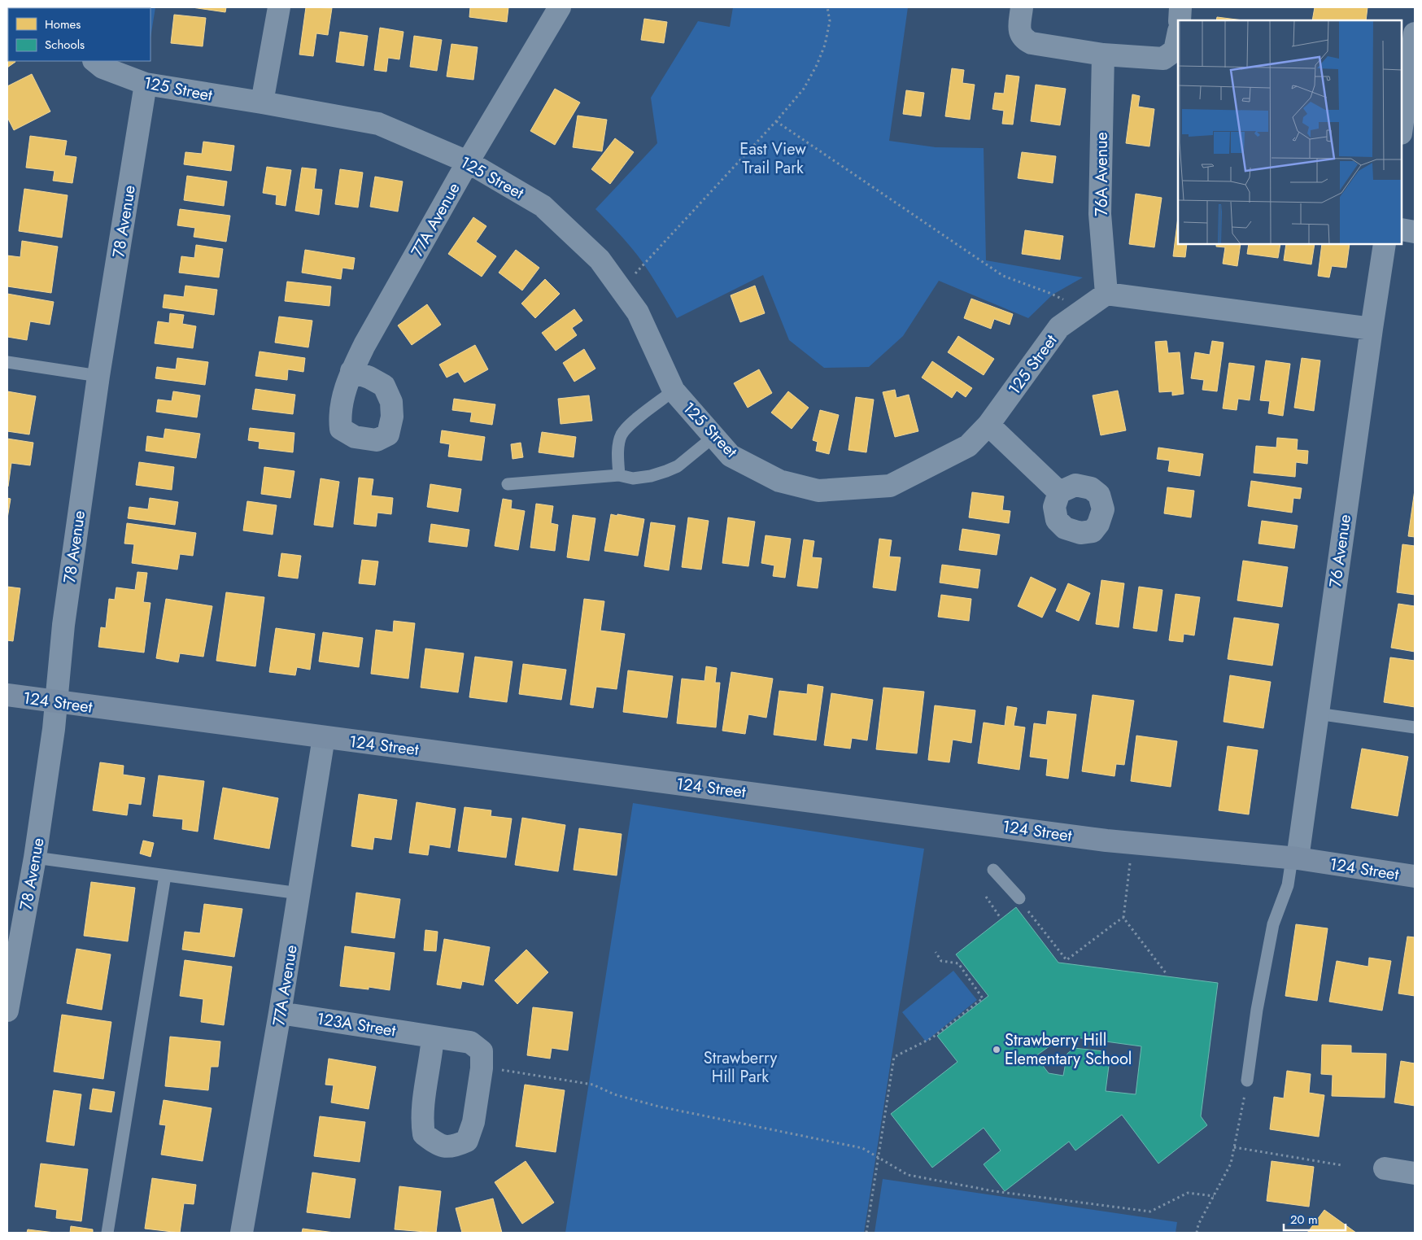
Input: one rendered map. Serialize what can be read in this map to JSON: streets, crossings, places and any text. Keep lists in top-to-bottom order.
{
  "streets": {
    "street": [
      "125 Street",
      "76A Avenue",
      "77A Avenue",
      "78 Avenue",
      "76 Avenue",
      "124 Street",
      "123A Street"
    ]
  },
  "crossings": [
    ["125 Street", "76A Avenue"],
    ["125 Street", "77A Avenue"],
    ["125 Street", "78 Avenue"],
    ["77A Avenue", "124 Street"],
    ["77A Avenue", "123A Street"],
    ["78 Avenue", "124 Street"],
    ["76 Avenue", "124 Street"]
  ],
  "parks": ["East View Trail Park", "Strawberry Hill Park"],
  "places": ["Strawberry Hill Elementary School"],
  "legend": ["Homes", "Schools"],
  "scale_bar": "20 m"
}
